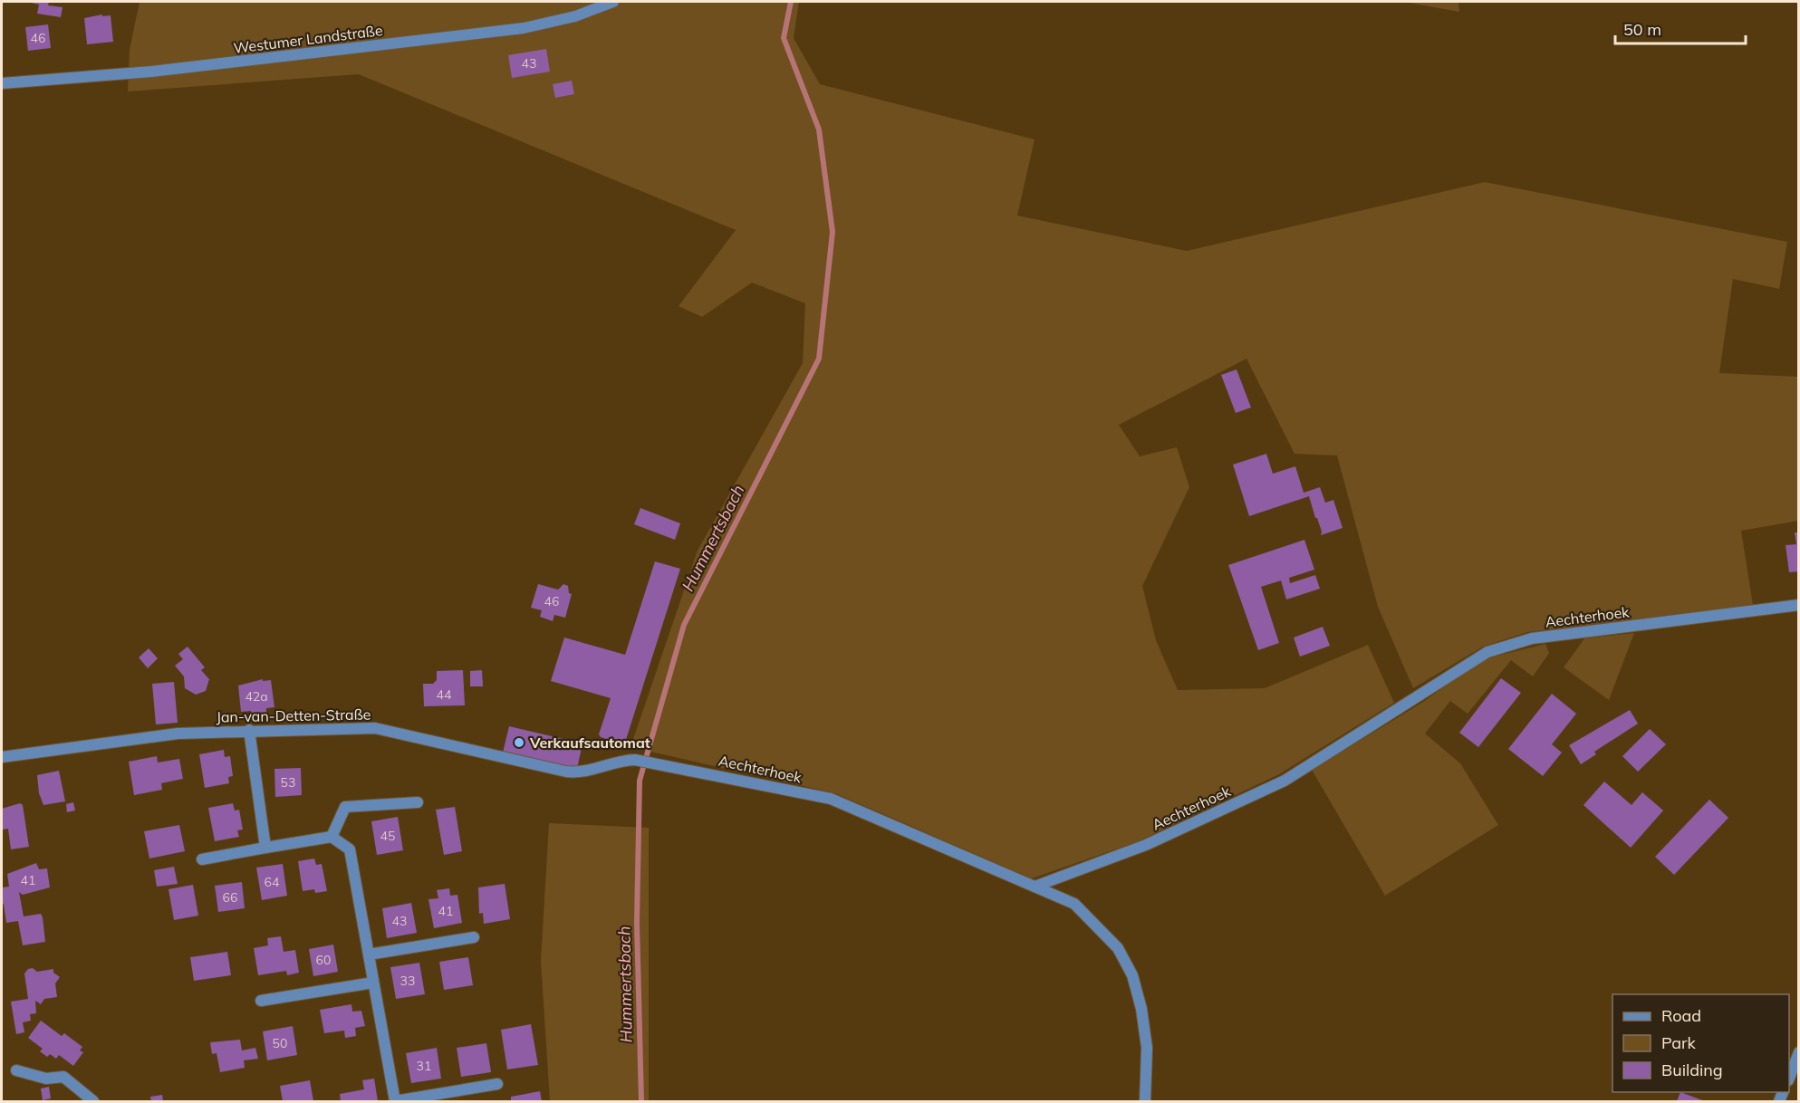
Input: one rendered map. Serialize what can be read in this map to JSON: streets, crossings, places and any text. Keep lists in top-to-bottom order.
{
  "streets": {
    "street": ["Westumer Landstraße", "Aechterhoek", "Jan-van-Detten-Straße"]
  },
  "crossings": [
    ["Aechterhoek", "Jan-van-Detten-Straße"]
  ],
  "water": ["Hummertsbach"],
  "places": ["Verkaufsautomat"],
  "house_numbers": [
    "46",
    "43",
    "46",
    "44",
    "42a",
    "53",
    "45",
    "41",
    "64",
    "66",
    "41",
    "43",
    "60",
    "33",
    "50",
    "31"
  ],
  "legend": ["Road", "Park", "Building"],
  "scale_bar": "50 m"
}
